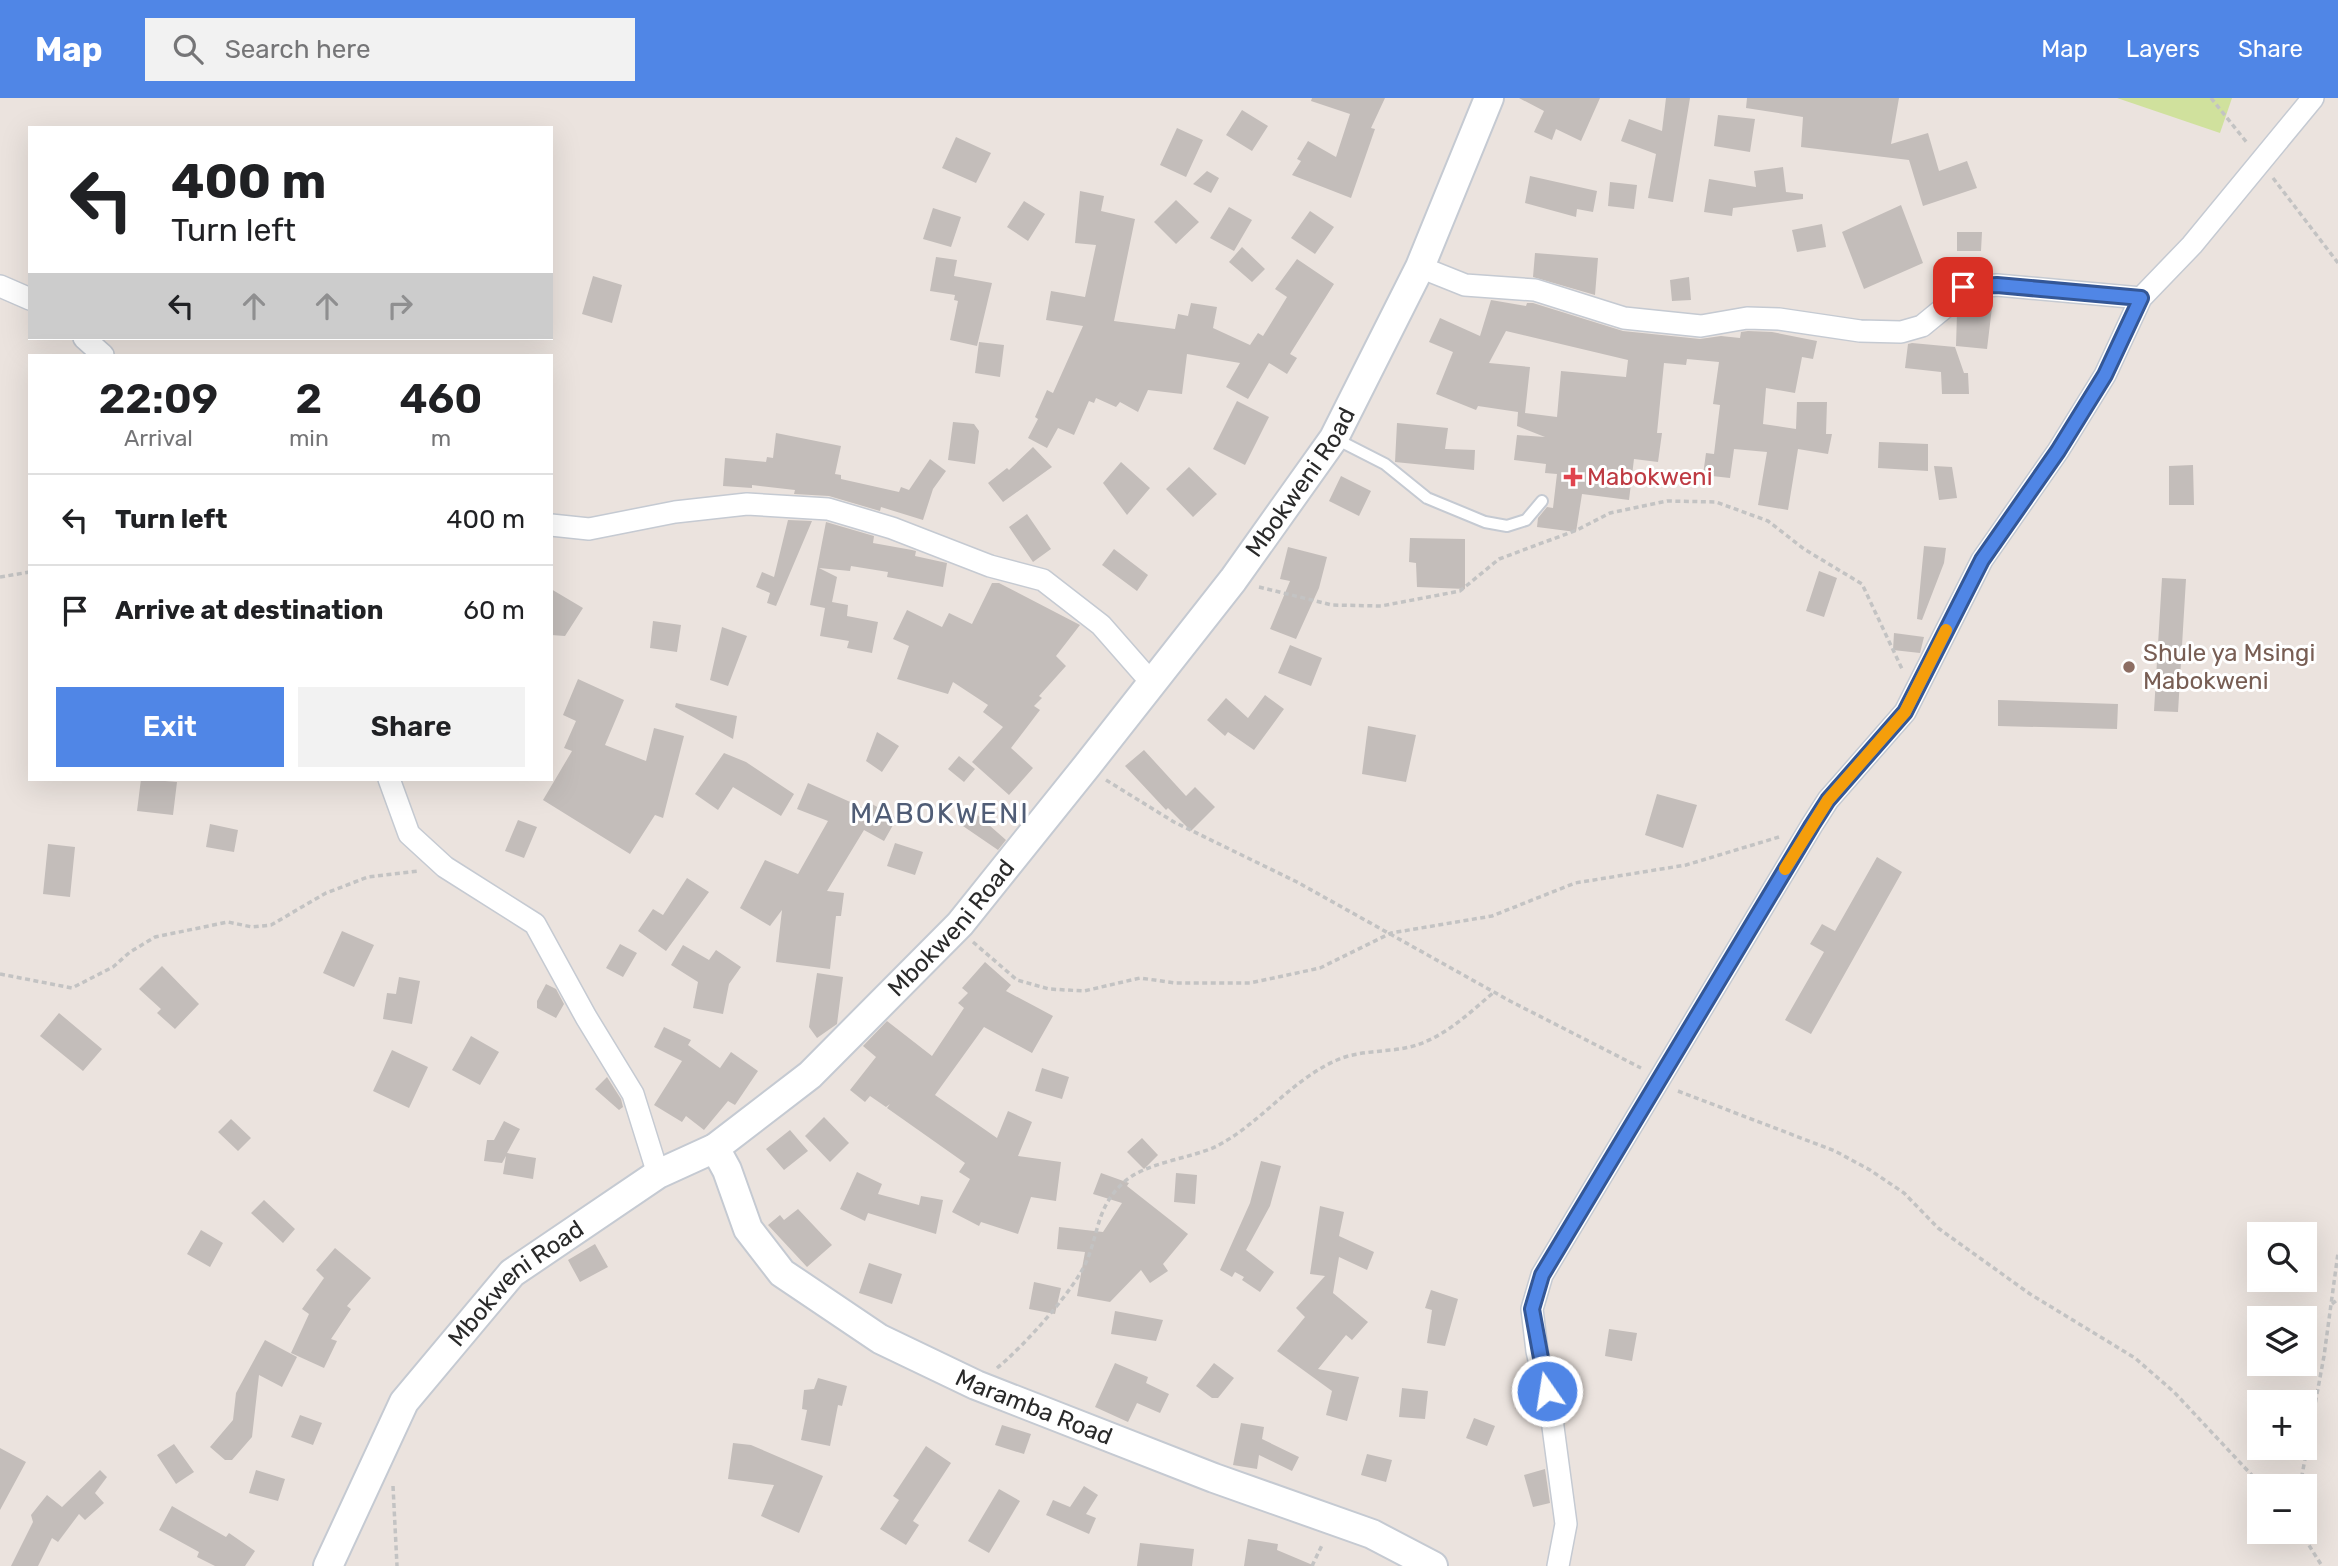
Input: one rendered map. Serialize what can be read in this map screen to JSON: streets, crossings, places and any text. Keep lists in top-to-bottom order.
{
  "streets": {
    "street": ["Mbokweni Road", "Maramba Road"]
  },
  "crossings": [
    ["Mbokweni Road", "Maramba Road"]
  ],
  "districts": ["MABOKWENI"],
  "places": {
    "health": ["Mabokweni"],
    "other": ["Shule ya Msingi Mabokweni"]
  },
  "page": {
    "header": "Map",
    "search": "Search here",
    "nav": ["Map", "Layers", "Share"],
    "turn": ["400 m", "Turn left"],
    "eta": [
      "22:09",
      "Arrival",
      "2",
      "min",
      "460",
      "m"
    ],
    "list": [
      {
        "name": "Turn left",
        "value": "400 m"
      },
      {
        "name": "Arrive at destination",
        "value": "60 m"
      }
    ],
    "buttons": ["Exit", "Share"],
    "map_buttons": ["+", "−"]
  }
}
